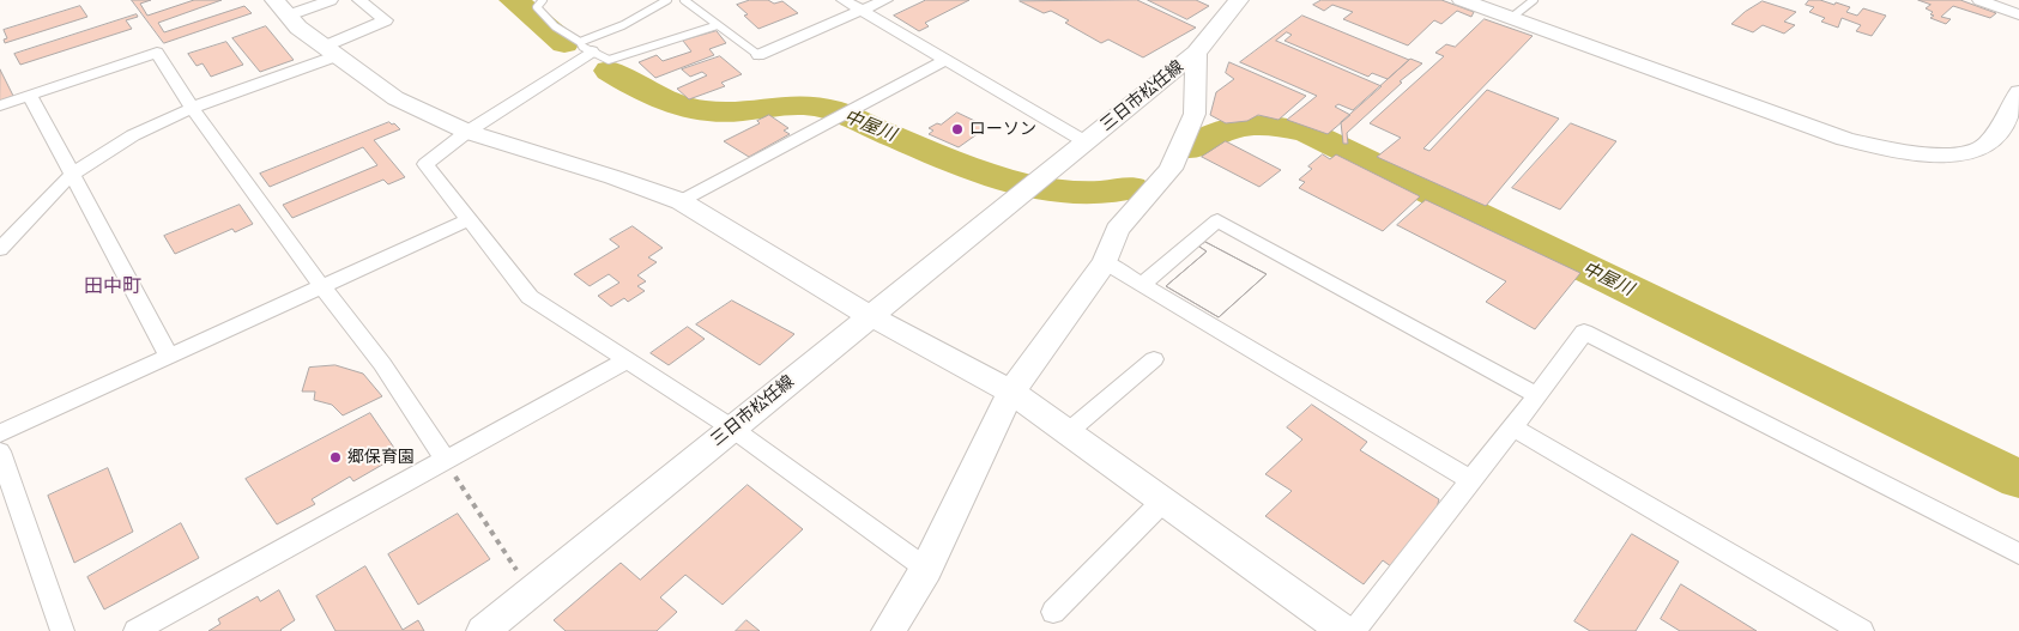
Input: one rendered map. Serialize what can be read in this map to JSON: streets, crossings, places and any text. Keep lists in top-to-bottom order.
{
  "streets": {
    "street": ["三日市松任線"]
  },
  "districts": ["田中町"],
  "water": ["中屋川"],
  "places": ["ローソン", "郷保育園"]
}
